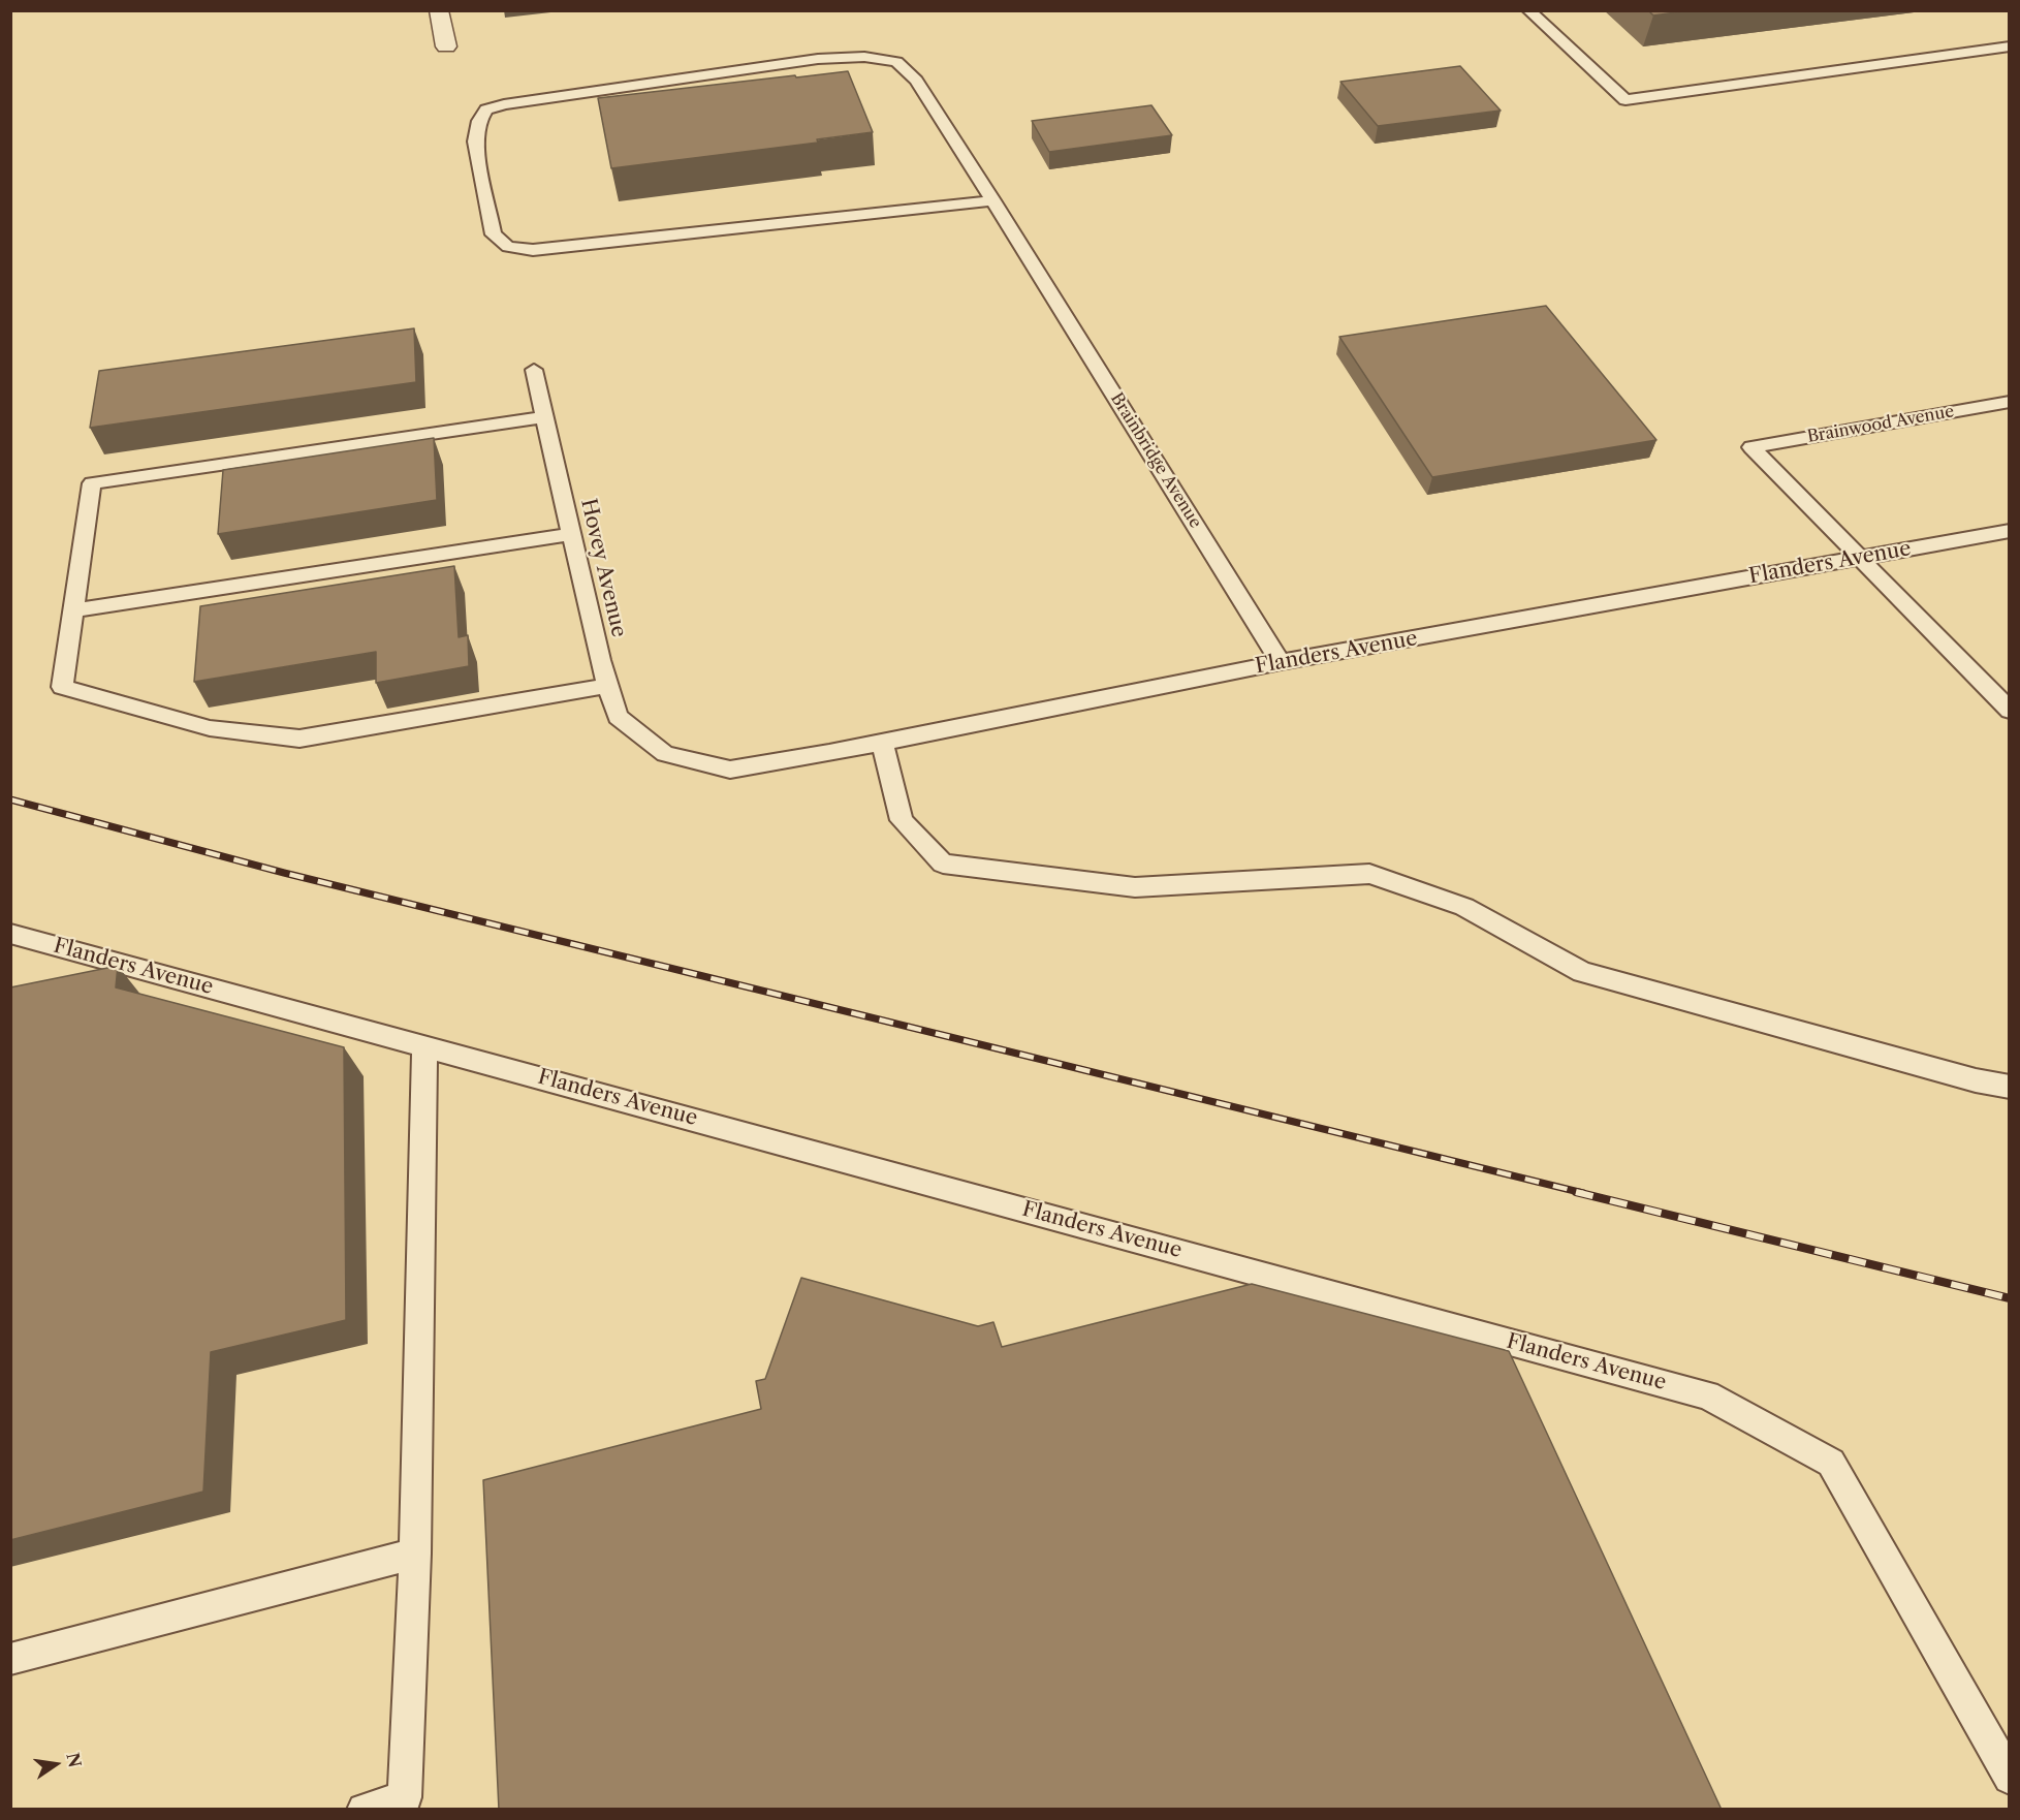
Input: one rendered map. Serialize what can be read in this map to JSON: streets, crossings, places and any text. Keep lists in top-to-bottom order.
{
  "streets": {
    "lane": [
      "Brainwood Avenue",
      "Brainbridge Avenue",
      "Flanders Avenue",
      "Hovey Avenue"
    ]
  },
  "crossings": [
    ["Brainwood Avenue", "Flanders Avenue"],
    ["Brainbridge Avenue", "Flanders Avenue"],
    ["Flanders Avenue", "Hovey Avenue"]
  ],
  "north": "right"
}
